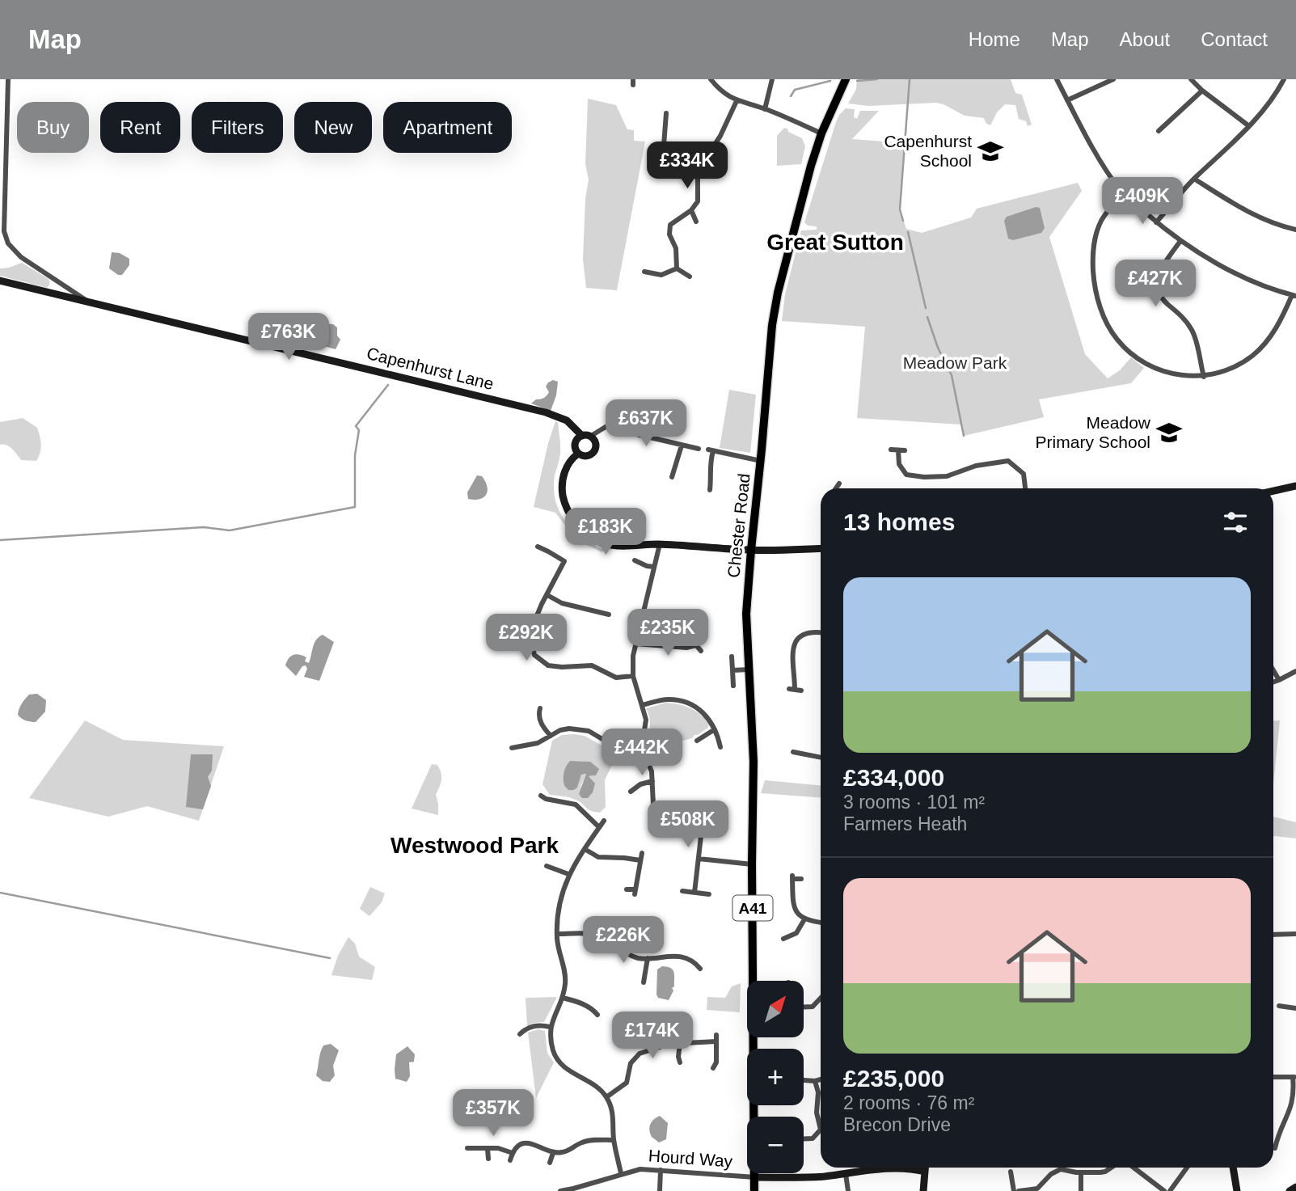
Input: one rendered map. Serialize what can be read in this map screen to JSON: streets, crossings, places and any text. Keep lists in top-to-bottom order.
{
  "streets": {
    "main road": ["Chester Road", "A41"],
    "street": ["Capenhurst Lane", "Hourd Way"]
  },
  "crossings": [
    ["Chester Road", "Hourd Way"]
  ],
  "districts": ["Great Sutton", "Westwood Park"],
  "parks": ["Meadow Park"],
  "places": {
    "school or university": ["Capenhurst School", "Meadow Primary School"]
  },
  "north": "top right",
  "page": {
    "header": "Map",
    "nav": [
      "Home",
      "Map",
      "About",
      "Contact"
    ],
    "chip": [
      "Buy",
      "Rent",
      "Filters",
      "New",
      "Apartment"
    ],
    "price": [
      "£334K",
      "£409K",
      "£427K",
      "£763K",
      "£637K",
      "£183K",
      "£235K",
      "£292K",
      "£442K",
      "£508K",
      "£226K",
      "£174K",
      "£357K"
    ],
    "heading": "13 homes",
    "list": [
      {
        "name": "£334,000",
        "note": "3 rooms · 101 m² · Farmers Heath"
      },
      {
        "name": "£235,000",
        "note": "2 rooms · 76 m² · Brecon Drive"
      }
    ],
    "map_buttons": ["+", "−"]
  }
}
